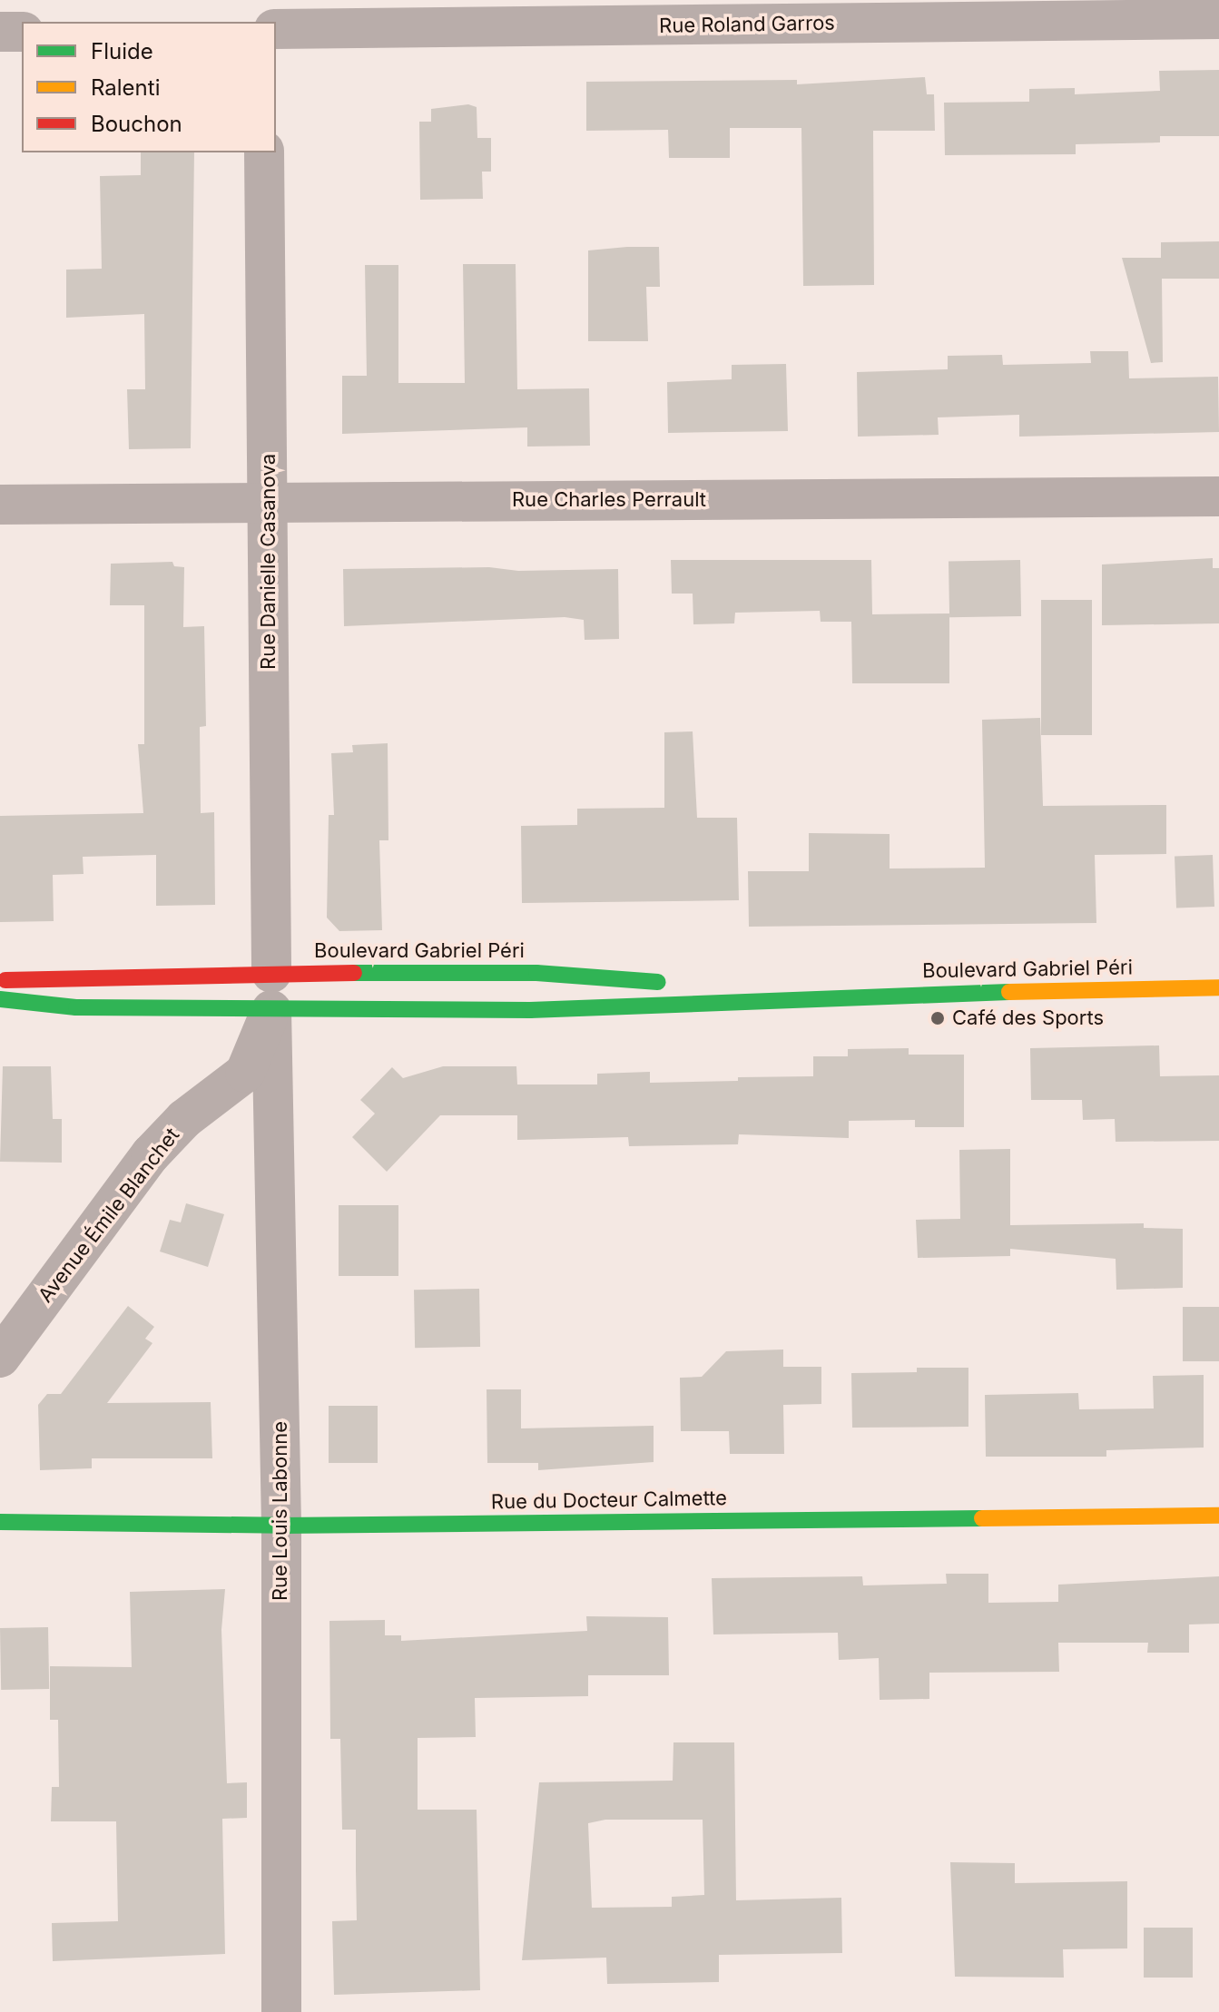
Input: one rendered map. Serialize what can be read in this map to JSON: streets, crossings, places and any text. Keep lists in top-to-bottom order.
{
  "streets": {
    "main road": ["Boulevard Gabriel Péri", "Rue du Docteur Calmette"],
    "street": [
      "Rue Roland Garros",
      "Rue Charles Perrault",
      "Rue Danielle Casanova",
      "Avenue Émile Blanchet",
      "Rue Louis Labonne"
    ]
  },
  "crossings": [
    ["Rue Charles Perrault", "Rue Danielle Casanova"],
    ["Rue Danielle Casanova", "Boulevard Gabriel Péri"],
    ["Rue Danielle Casanova", "Avenue Émile Blanchet"],
    ["Rue Danielle Casanova", "Rue Louis Labonne"],
    ["Boulevard Gabriel Péri", "Avenue Émile Blanchet"],
    ["Boulevard Gabriel Péri", "Rue Louis Labonne"],
    ["Avenue Émile Blanchet", "Rue Louis Labonne"],
    ["Rue du Docteur Calmette", "Rue Louis Labonne"]
  ],
  "places": ["Café des Sports"],
  "legend": ["Fluide", "Ralenti", "Bouchon"]
}
